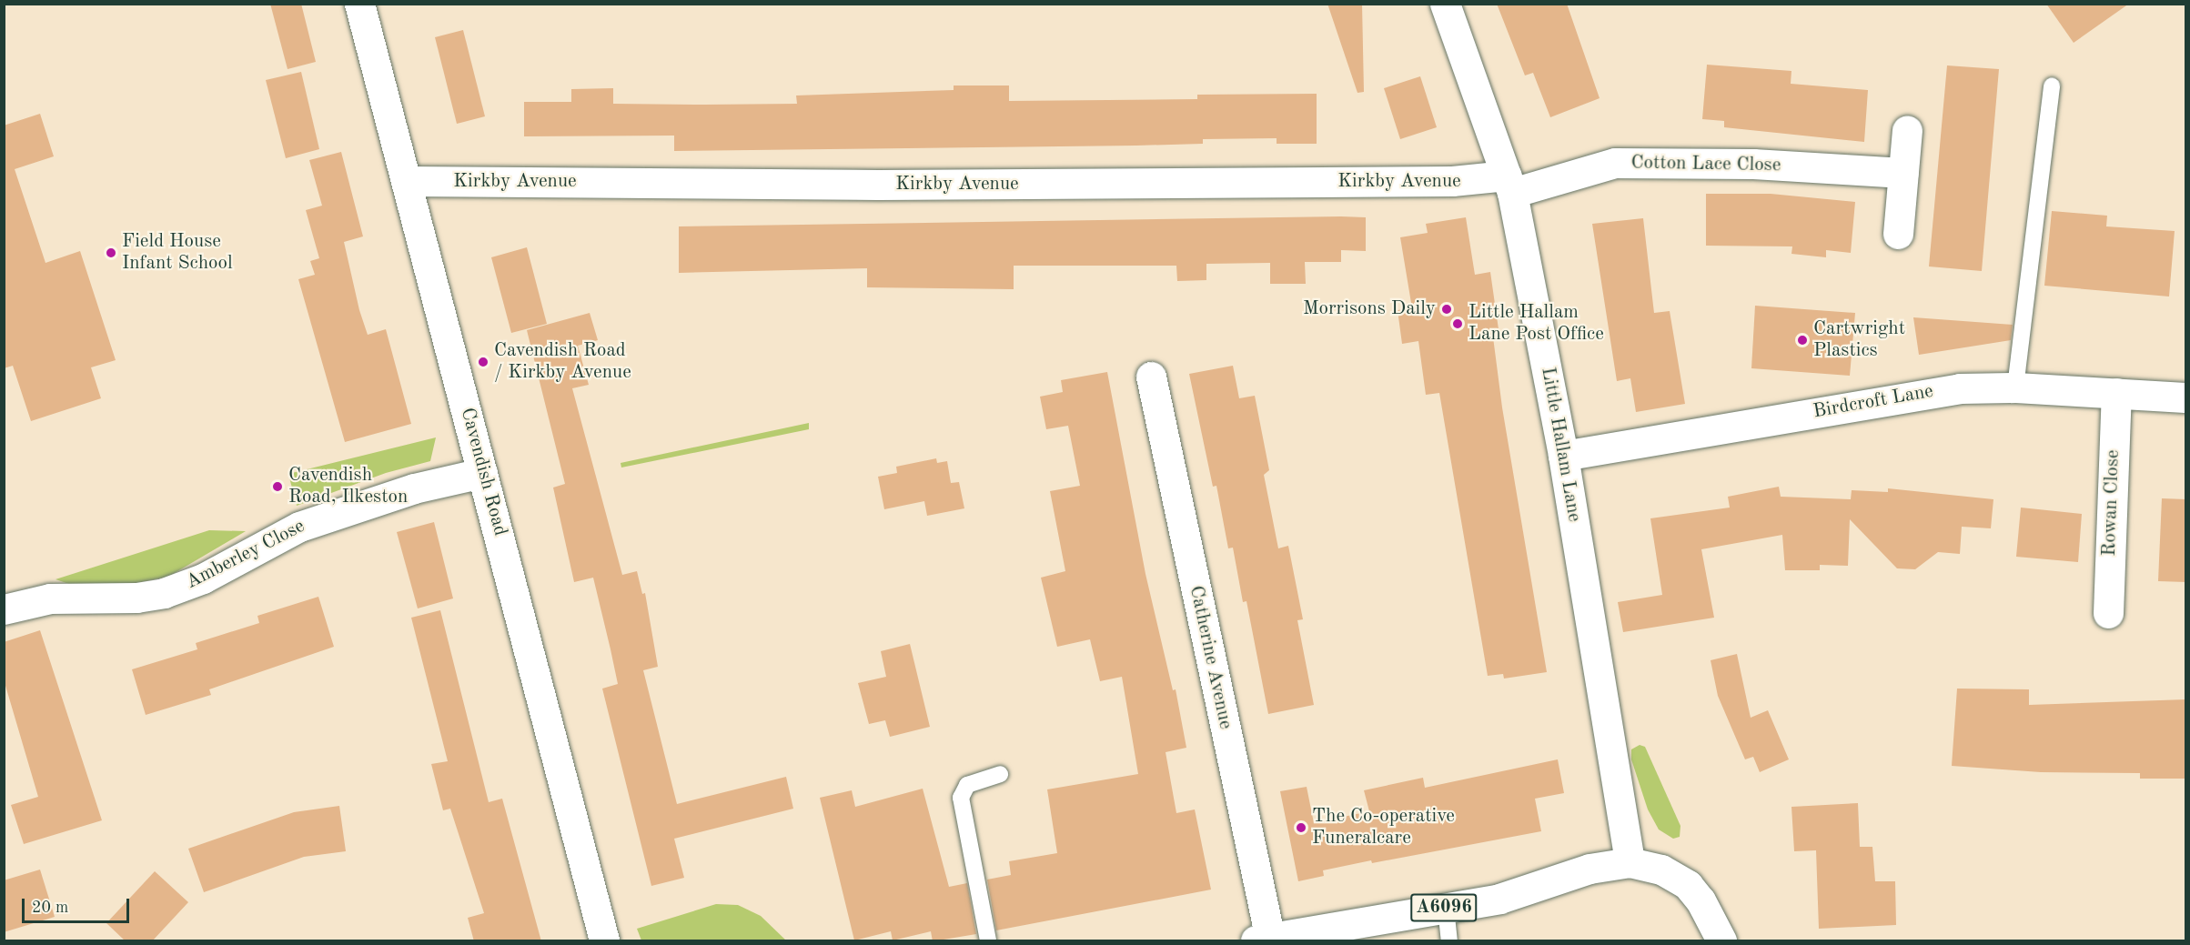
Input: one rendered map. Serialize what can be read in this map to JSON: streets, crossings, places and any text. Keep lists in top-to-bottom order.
{
  "streets": {
    "street": [
      "Cotton Lace Close",
      "Kirkby Avenue",
      "Birdcroft Lane",
      "Little Hallam Lane",
      "Cavendish Road",
      "Rowan Close",
      "Amberley Close",
      "Catherine Avenue",
      "A6096"
    ]
  },
  "crossings": [
    ["Cotton Lace Close", "Kirkby Avenue"],
    ["Cotton Lace Close", "Little Hallam Lane"],
    ["Kirkby Avenue", "Little Hallam Lane"],
    ["Kirkby Avenue", "Cavendish Road"],
    ["Birdcroft Lane", "Little Hallam Lane"],
    ["Birdcroft Lane", "Rowan Close"],
    ["Little Hallam Lane", "A6096"],
    ["Cavendish Road", "Amberley Close"],
    ["Catherine Avenue", "A6096"]
  ],
  "places": [
    "Field House Infant School",
    "Morrisons Daily",
    "Little Hallam Lane Post Office",
    "Cartwright Plastics",
    "Cavendish Road / Kirkby Avenue",
    "Cavendish Road, Ilkeston",
    "The Co-operative Funeralcare"
  ],
  "scale_bar": "20 m"
}
